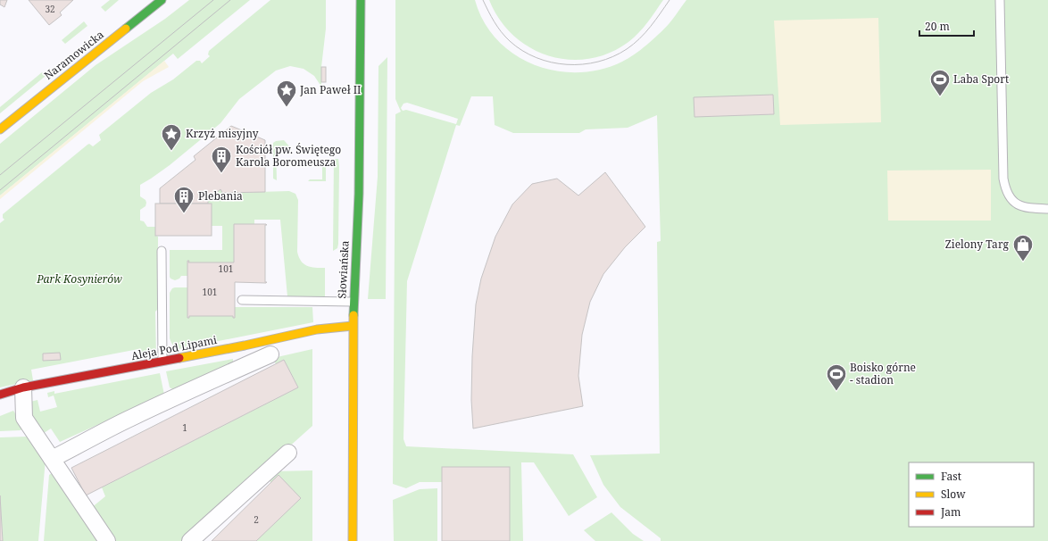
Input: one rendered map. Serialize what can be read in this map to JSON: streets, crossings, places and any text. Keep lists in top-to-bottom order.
{
  "streets": {
    "street": ["Naramowicka", "Słowiańska", "Aleja Pod Lipami"]
  },
  "crossings": [
    ["Słowiańska", "Aleja Pod Lipami"]
  ],
  "parks": ["Park Kosynierów"],
  "places": {
    "sports": ["Laba Sport", "Boisko górne - stadion"],
    "place": ["Jan Paweł II", "Krzyż misyjny"],
    "building": ["Kościół pw. Świętego Karola Boromeusza", "Plebania"],
    "shop": ["Zielony Targ"]
  },
  "house_numbers": [
    "32",
    "101",
    "101",
    "1",
    "2"
  ],
  "legend": ["Fast", "Slow", "Jam"],
  "scale_bar": "20 m"
}
